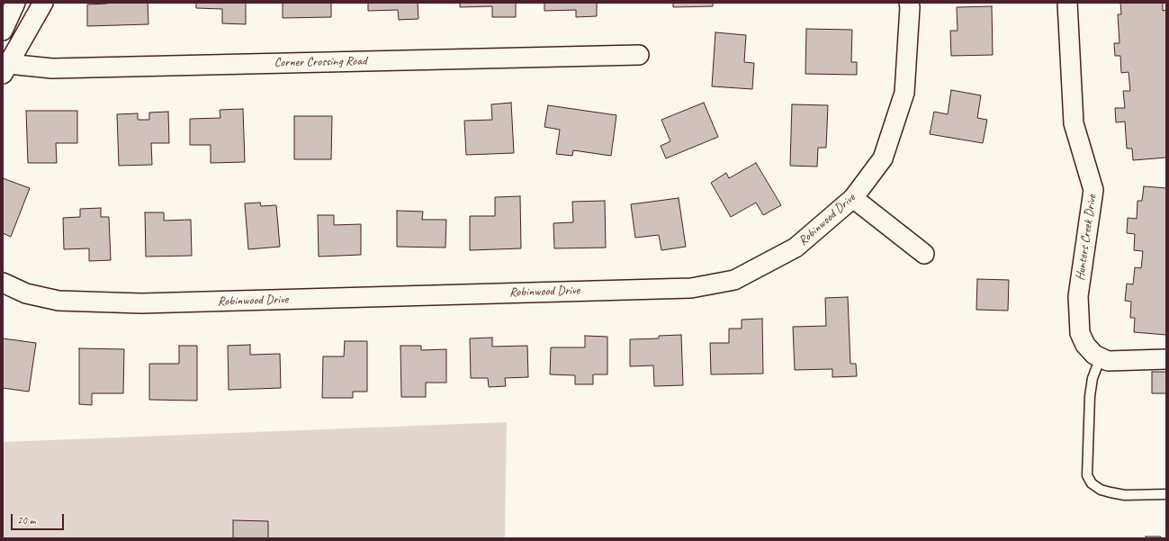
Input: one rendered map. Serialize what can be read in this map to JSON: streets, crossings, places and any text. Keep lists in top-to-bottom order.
{
  "streets": {
    "street": ["Corner Crossing Road", "Robinwood Drive", "Hunters Creek Drive"]
  },
  "scale_bar": "20 m"
}
